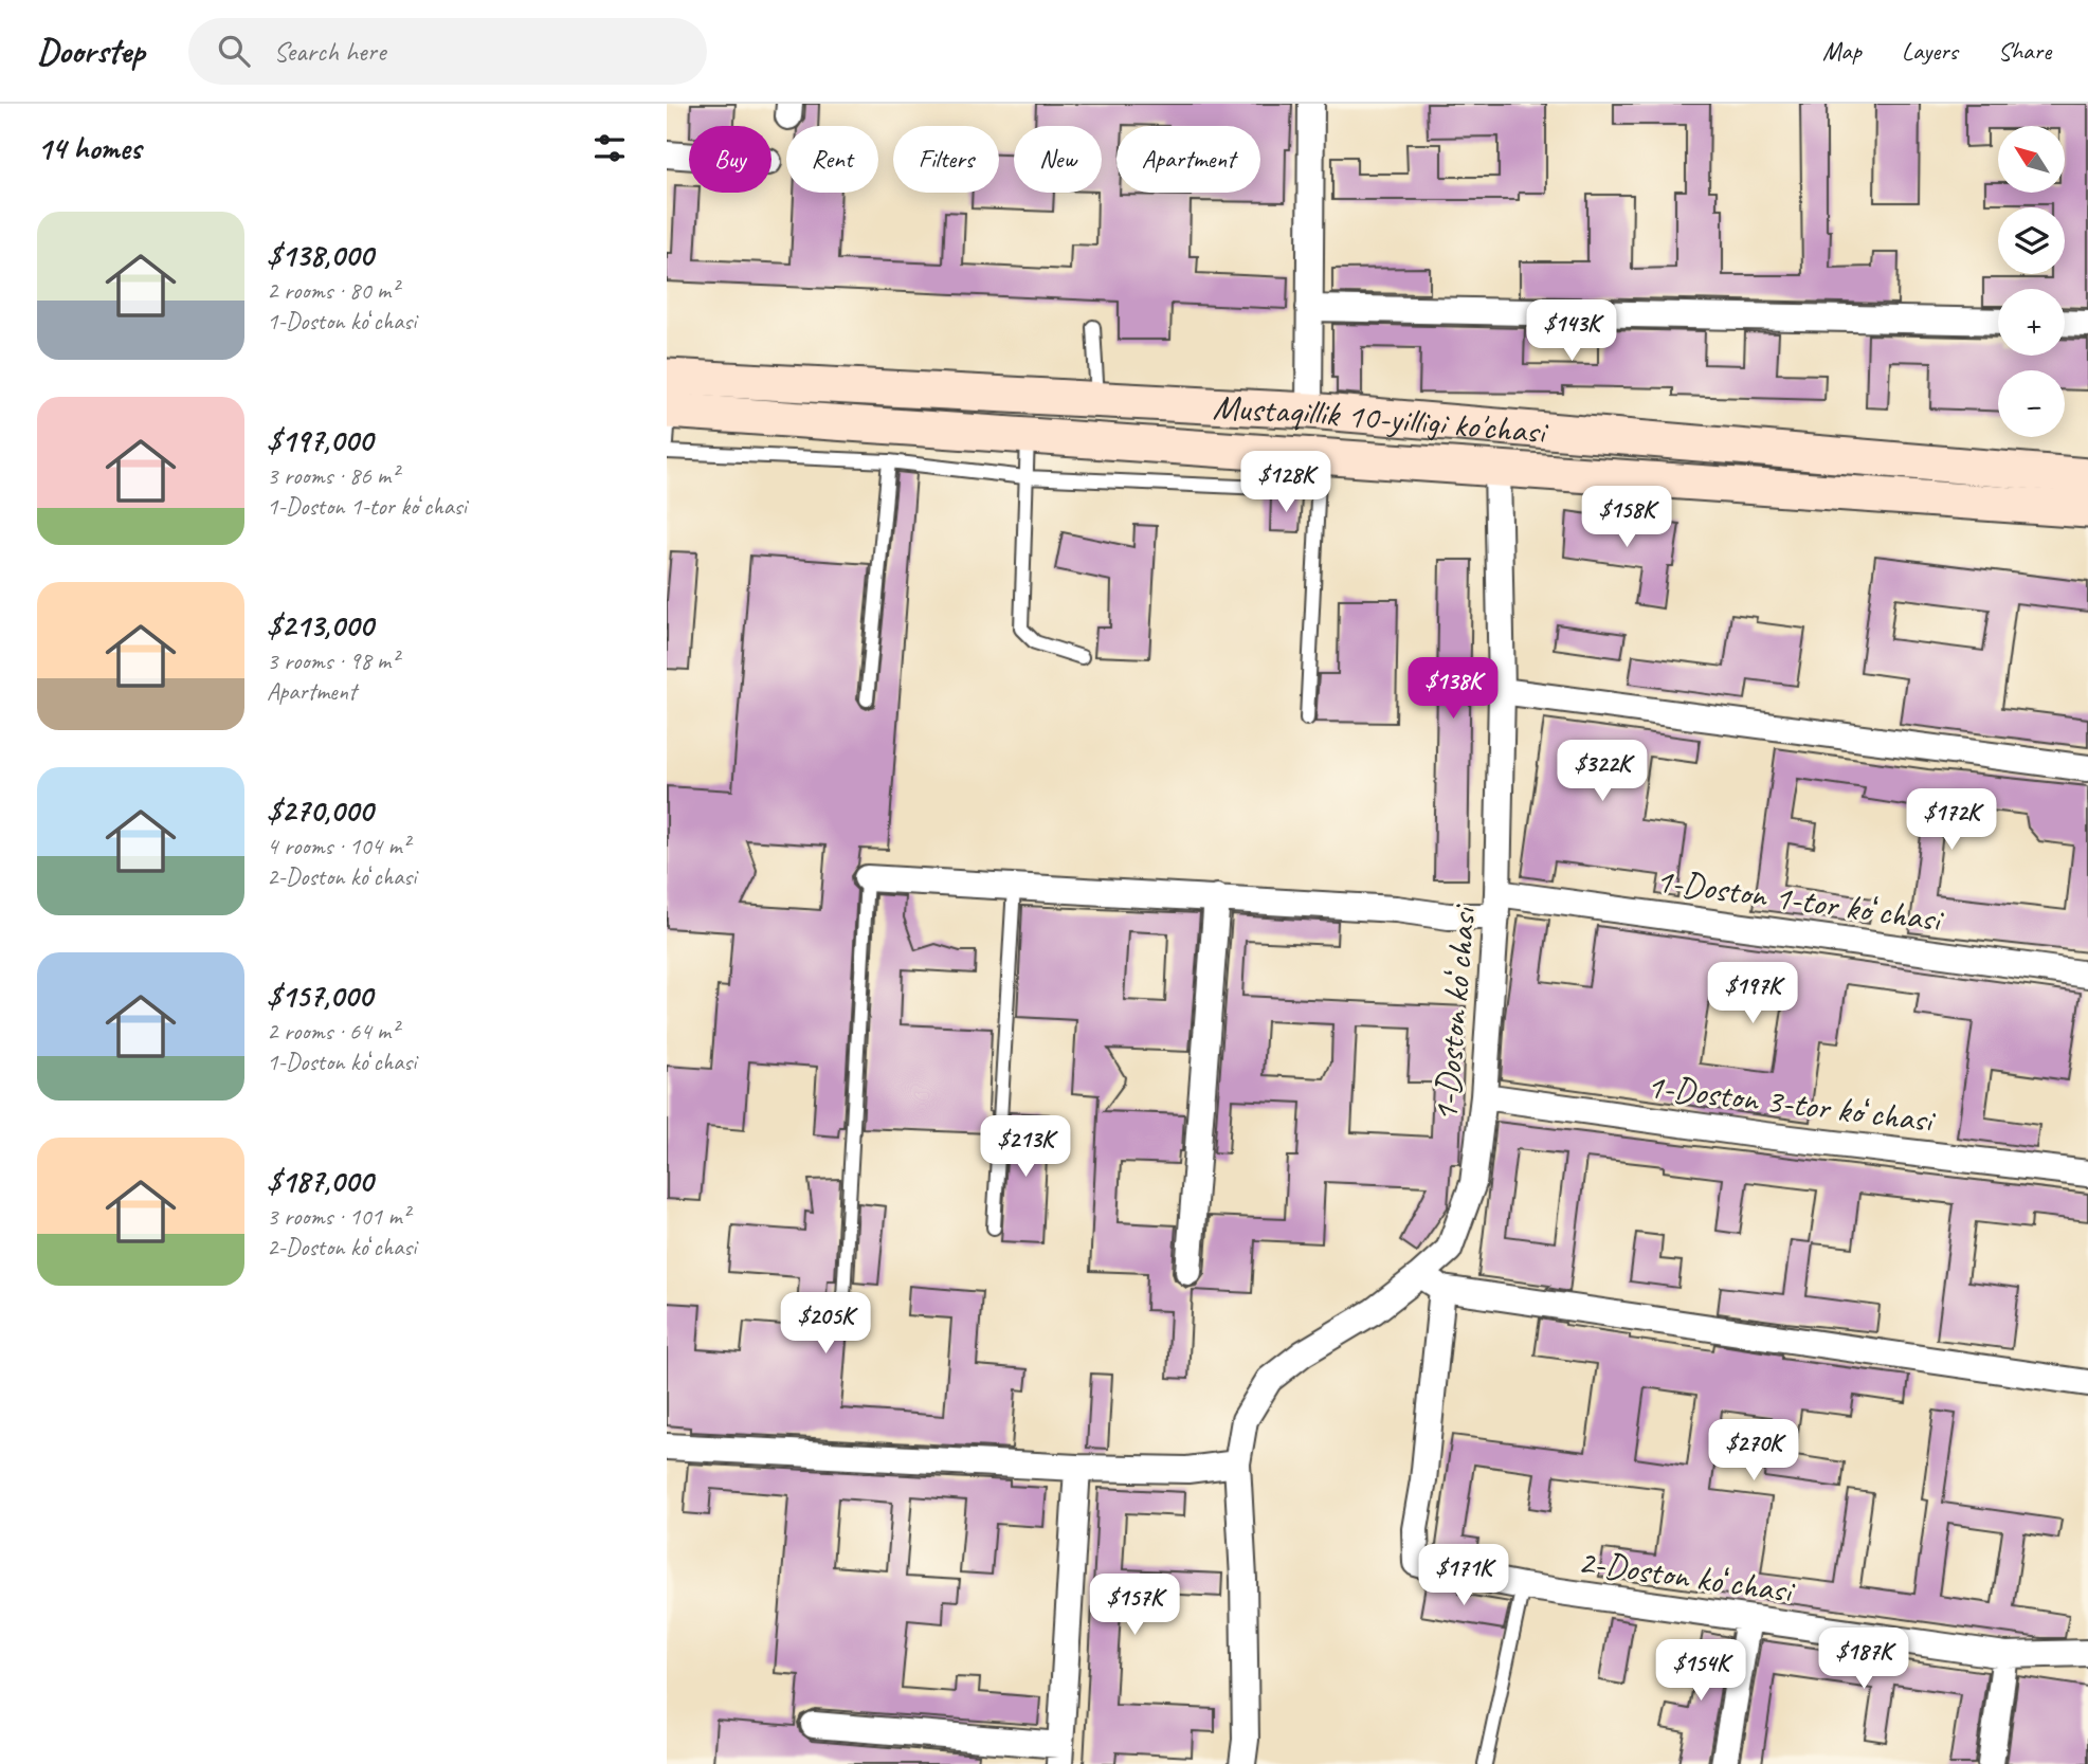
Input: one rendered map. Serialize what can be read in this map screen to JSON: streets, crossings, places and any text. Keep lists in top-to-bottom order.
{
  "streets": {
    "main road": ["Mustaqillik 10-yilligi ko'chasi"],
    "street": [
      "1-Doston 1-tor koʻchasi",
      "1-Doston koʻchasi",
      "1-Doston 3-tor koʻchasi",
      "2-Doston koʻchasi"
    ]
  },
  "crossings": [
    ["Mustaqillik 10-yilligi ko'chasi", "1-Doston koʻchasi"],
    ["1-Doston 1-tor koʻchasi", "1-Doston koʻchasi"],
    ["1-Doston koʻchasi", "1-Doston 3-tor koʻchasi"],
    ["1-Doston koʻchasi", "2-Doston koʻchasi"]
  ],
  "north": "top left",
  "page": {
    "header": "Doorstep",
    "search": "Search here",
    "nav": ["Map", "Layers", "Share"],
    "heading": "14 homes",
    "map_buttons": ["+", "−"],
    "chip": [
      "Buy",
      "Rent",
      "Filters",
      "New",
      "Apartment"
    ],
    "list": [
      {
        "name": "$138,000",
        "note": "2 rooms · 80 m² · 1-Doston koʻchasi"
      },
      {
        "name": "$197,000",
        "note": "3 rooms · 86 m² · 1-Doston 1-tor koʻchasi"
      },
      {
        "name": "$213,000",
        "note": "3 rooms · 98 m² · Apartment"
      },
      {
        "name": "$270,000",
        "note": "4 rooms · 104 m² · 2-Doston koʻchasi"
      },
      {
        "name": "$157,000",
        "note": "2 rooms · 64 m² · 1-Doston koʻchasi"
      },
      {
        "name": "$187,000",
        "note": "3 rooms · 101 m² · 2-Doston koʻchasi"
      }
    ],
    "price": [
      "$143K",
      "$128K",
      "$158K",
      "$138K",
      "$322K",
      "$172K",
      "$197K",
      "$213K",
      "$205K",
      "$270K",
      "$171K",
      "$157K",
      "$187K",
      "$154K"
    ]
  }
}
